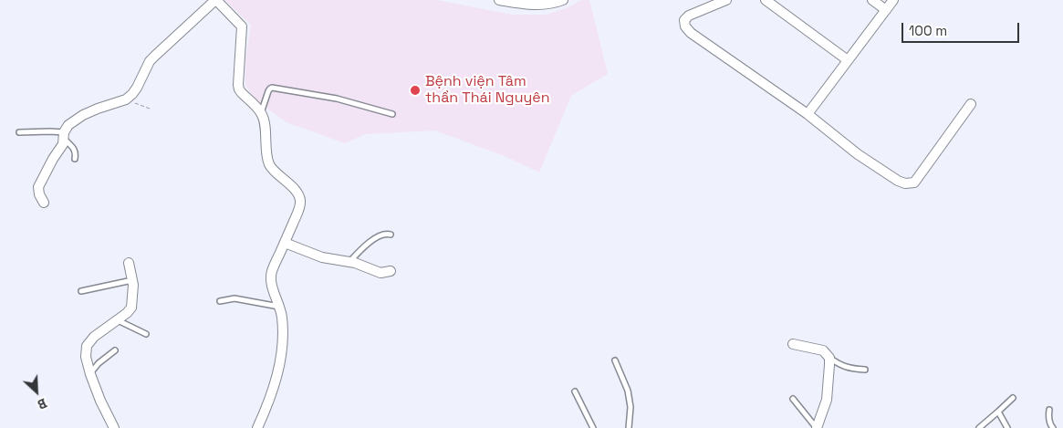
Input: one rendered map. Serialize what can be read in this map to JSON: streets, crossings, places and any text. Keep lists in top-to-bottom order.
{
  "places": ["Bệnh viện Tâm thần Thái Nguyên"],
  "scale_bar": "100 m",
  "north": "bottom right"
}
